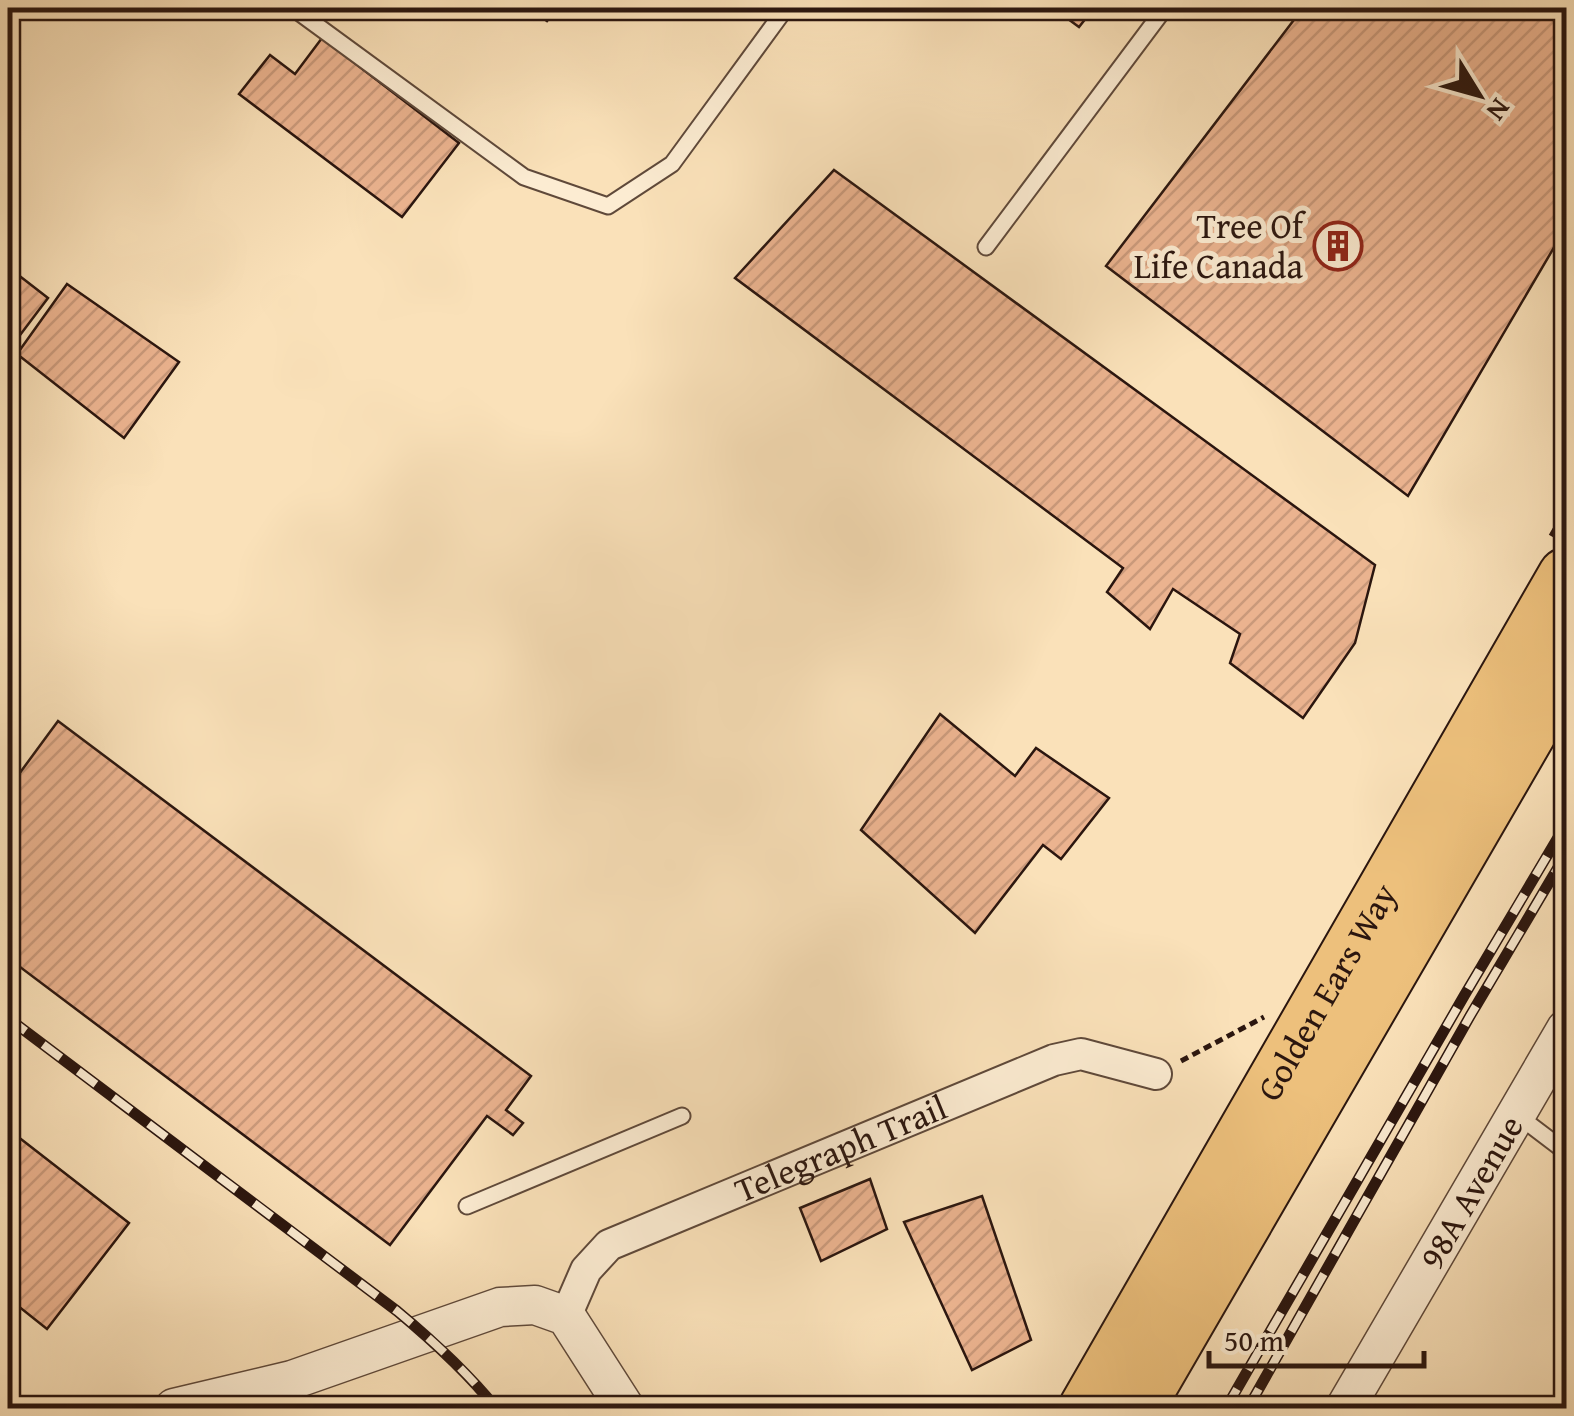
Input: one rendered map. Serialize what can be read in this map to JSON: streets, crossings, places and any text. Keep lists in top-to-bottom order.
{
  "streets": {
    "highway": ["Golden Ears Way"],
    "street": ["Telegraph Trail", "98A Avenue"]
  },
  "places": {
    "building": ["Tree Of Life Canada"]
  },
  "scale_bar": "50 m",
  "north": "bottom right"
}
